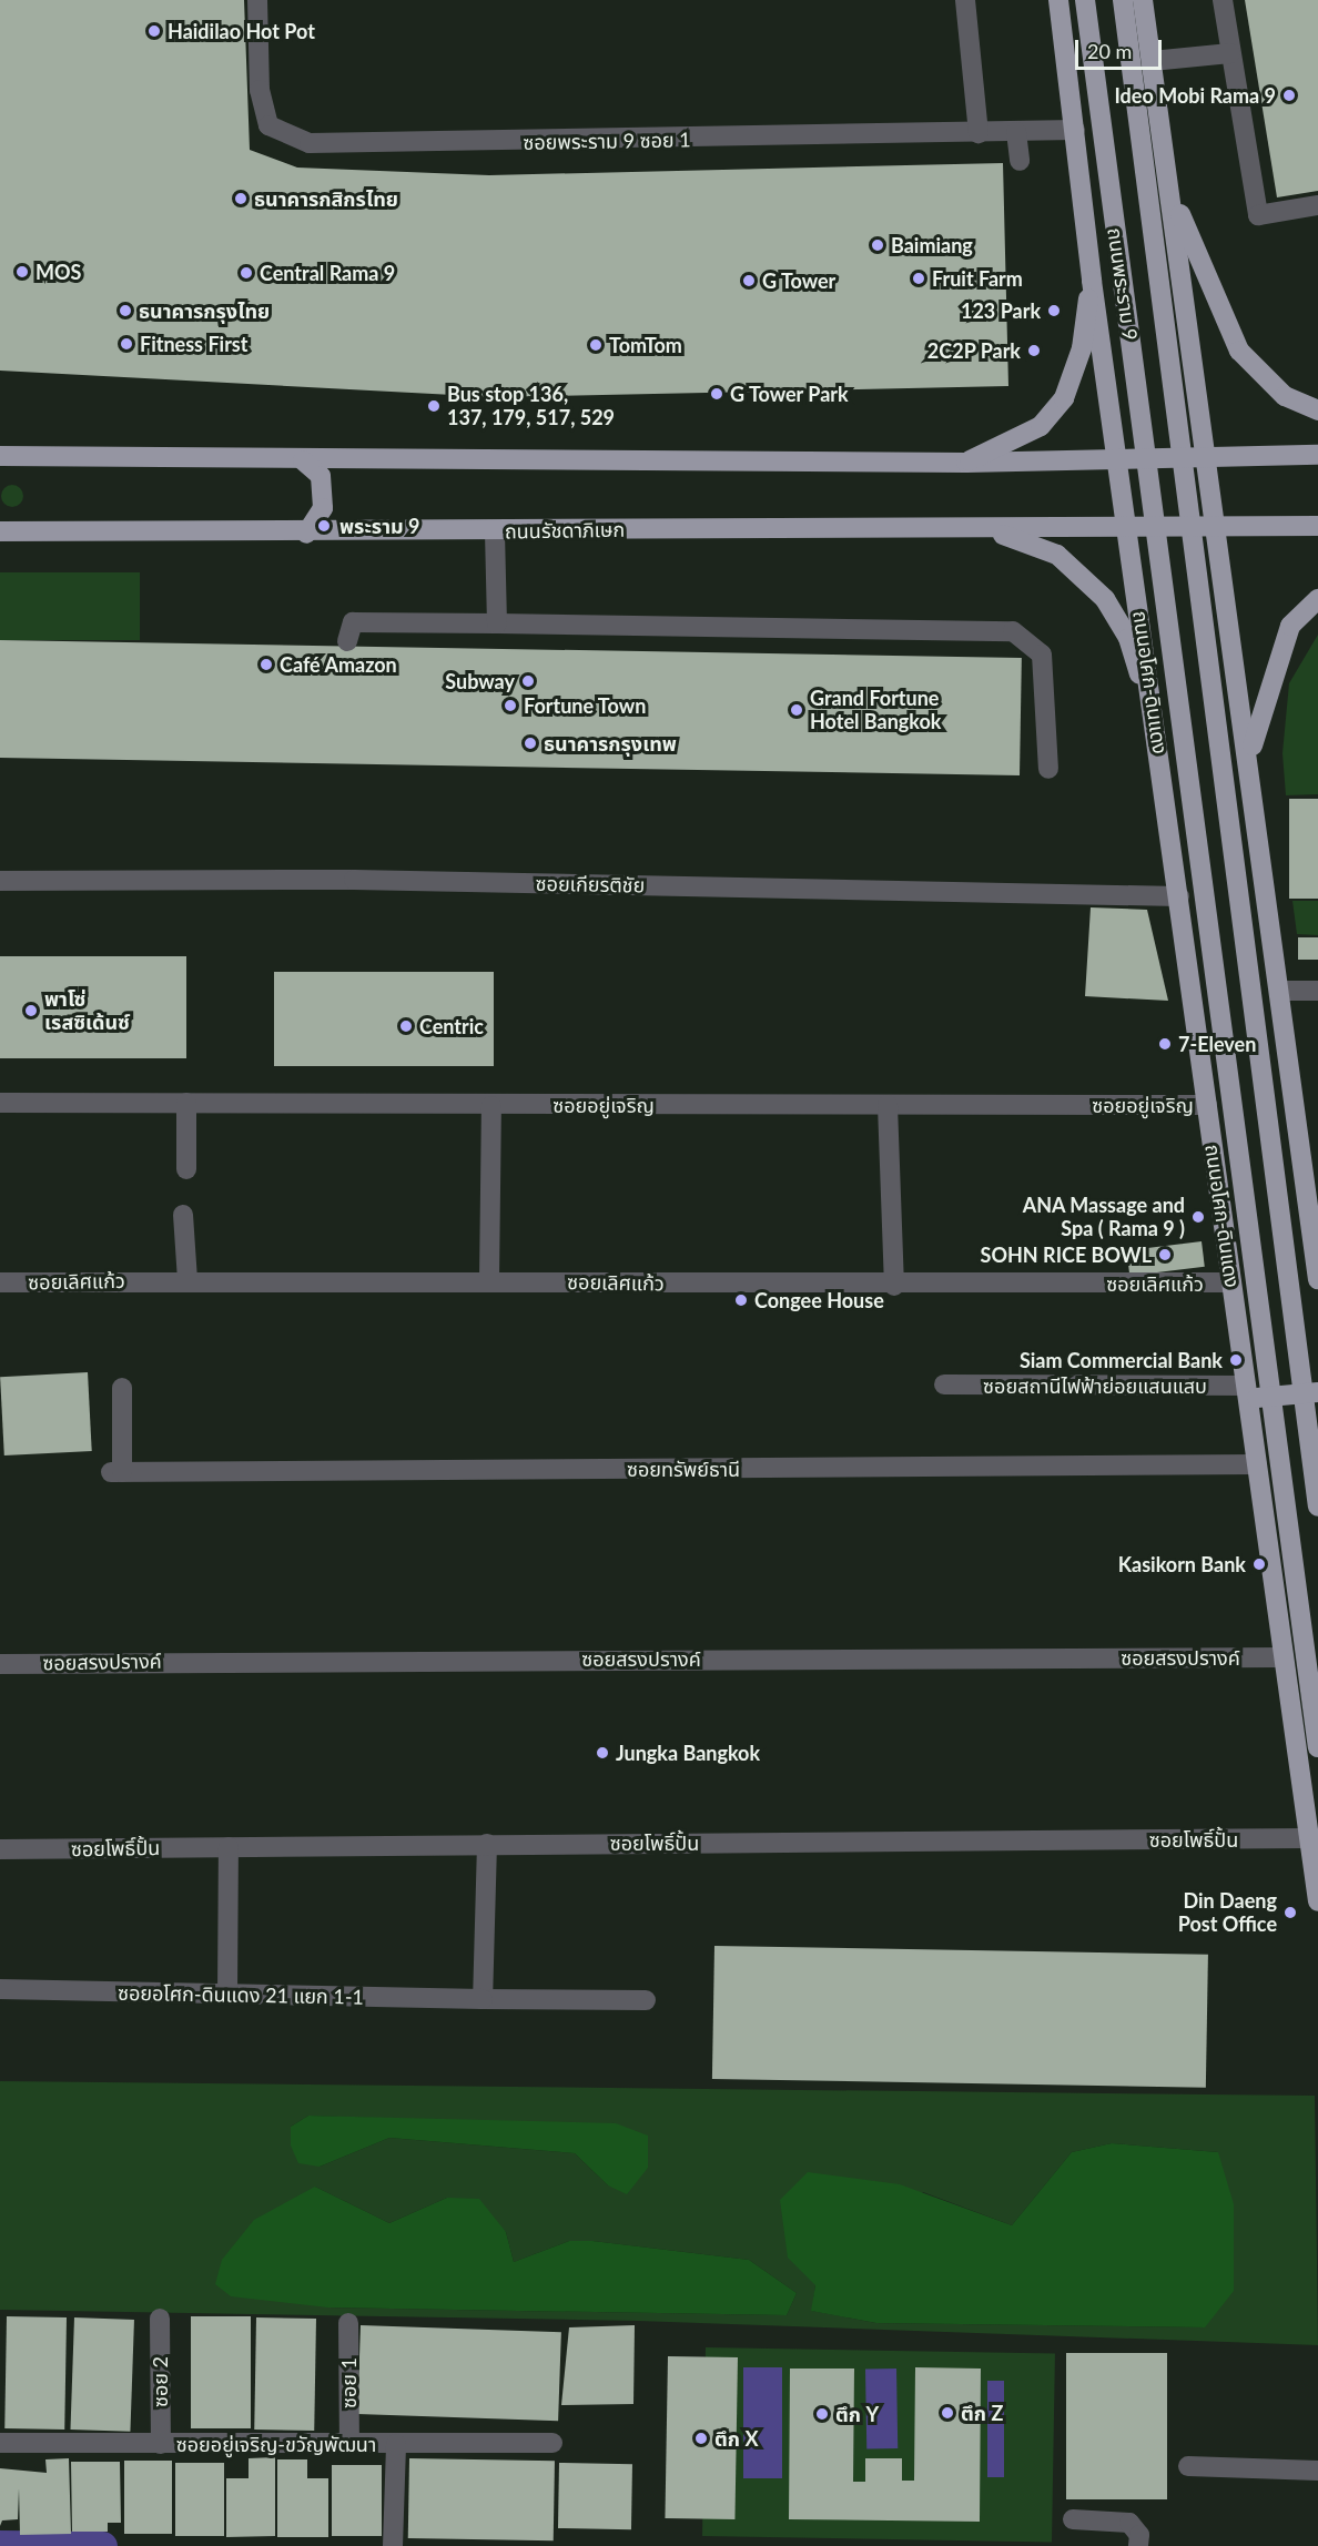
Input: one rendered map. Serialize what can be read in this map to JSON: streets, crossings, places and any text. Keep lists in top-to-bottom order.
{
  "streets": {
    "main road": ["ถนนพระราม 9", "ถนนรัชดาภิเษก", "ถนนอโศก-ดินแดง"],
    "street": [
      "ซอยพระราม 9 ซอย 1",
      "ซอยเกียรติชัย",
      "ซอยอยู่เจริญ",
      "ซอยเลิศแก้ว",
      "ซอยสถานีไฟฟ้าย่อยแสนแสบ",
      "ซอยทรัพย์ธานี",
      "ซอยสรงปรางค์",
      "ซอยโพธิ์ปั้น",
      "ซอยอโศก-ดินแดง 21 แยก 1-1",
      "ซอย 2",
      "ซอย 1",
      "ซอยอยู่เจริญ-ขวัญพัฒนา"
    ]
  },
  "crossings": [
    ["ซอยพระราม 9 ซอย 1", "ถนนพระราม 9"],
    ["ถนนพระราม 9", "ถนนอโศก-ดินแดง"],
    ["ถนนรัชดาภิเษก", "ถนนอโศก-ดินแดง"],
    ["ถนนอโศก-ดินแดง", "ซอยเกียรติชัย"],
    ["ถนนอโศก-ดินแดง", "ซอยอยู่เจริญ"],
    ["ถนนอโศก-ดินแดง", "ซอยเลิศแก้ว"],
    ["ถนนอโศก-ดินแดง", "ซอยสถานีไฟฟ้าย่อยแสนแสบ"],
    ["ถนนอโศก-ดินแดง", "ซอยทรัพย์ธานี"],
    ["ถนนอโศก-ดินแดง", "ซอยสรงปรางค์"],
    ["ถนนอโศก-ดินแดง", "ซอยโพธิ์ปั้น"],
    ["ซอย 2", "ซอยอยู่เจริญ-ขวัญพัฒนา"],
    ["ซอย 1", "ซอยอยู่เจริญ-ขวัญพัฒนา"]
  ],
  "places": [
    "Haidilao Hot Pot",
    "Ideo Mobi Rama 9",
    "ธนาคารกสิกรไทย",
    "Baimiang",
    "MOS",
    "Central Rama 9",
    "Fruit Farm",
    "G Tower",
    "ธนาคารกรุงไทย",
    "123 Park",
    "Fitness First",
    "TomTom",
    "2C2P Park",
    "G Tower Park",
    "Bus stop 136, 137, 179, 517, 529",
    "พระราม 9",
    "Café Amazon",
    "Subway",
    "Fortune Town",
    "Grand Fortune Hotel Bangkok",
    "ธนาคารกรุงเทพ",
    "พาโซ่ เรสซิเด้นซ์",
    "Centric",
    "7-Eleven",
    "ANA Massage and Spa ( Rama 9 )",
    "SOHN RICE BOWL",
    "Congee House",
    "Siam Commercial Bank",
    "Kasikorn Bank",
    "Jungka Bangkok",
    "Din Daeng Post Office",
    "ตึก Z",
    "ตึก Y",
    "ตึก X"
  ],
  "scale_bar": "20 m"
}
